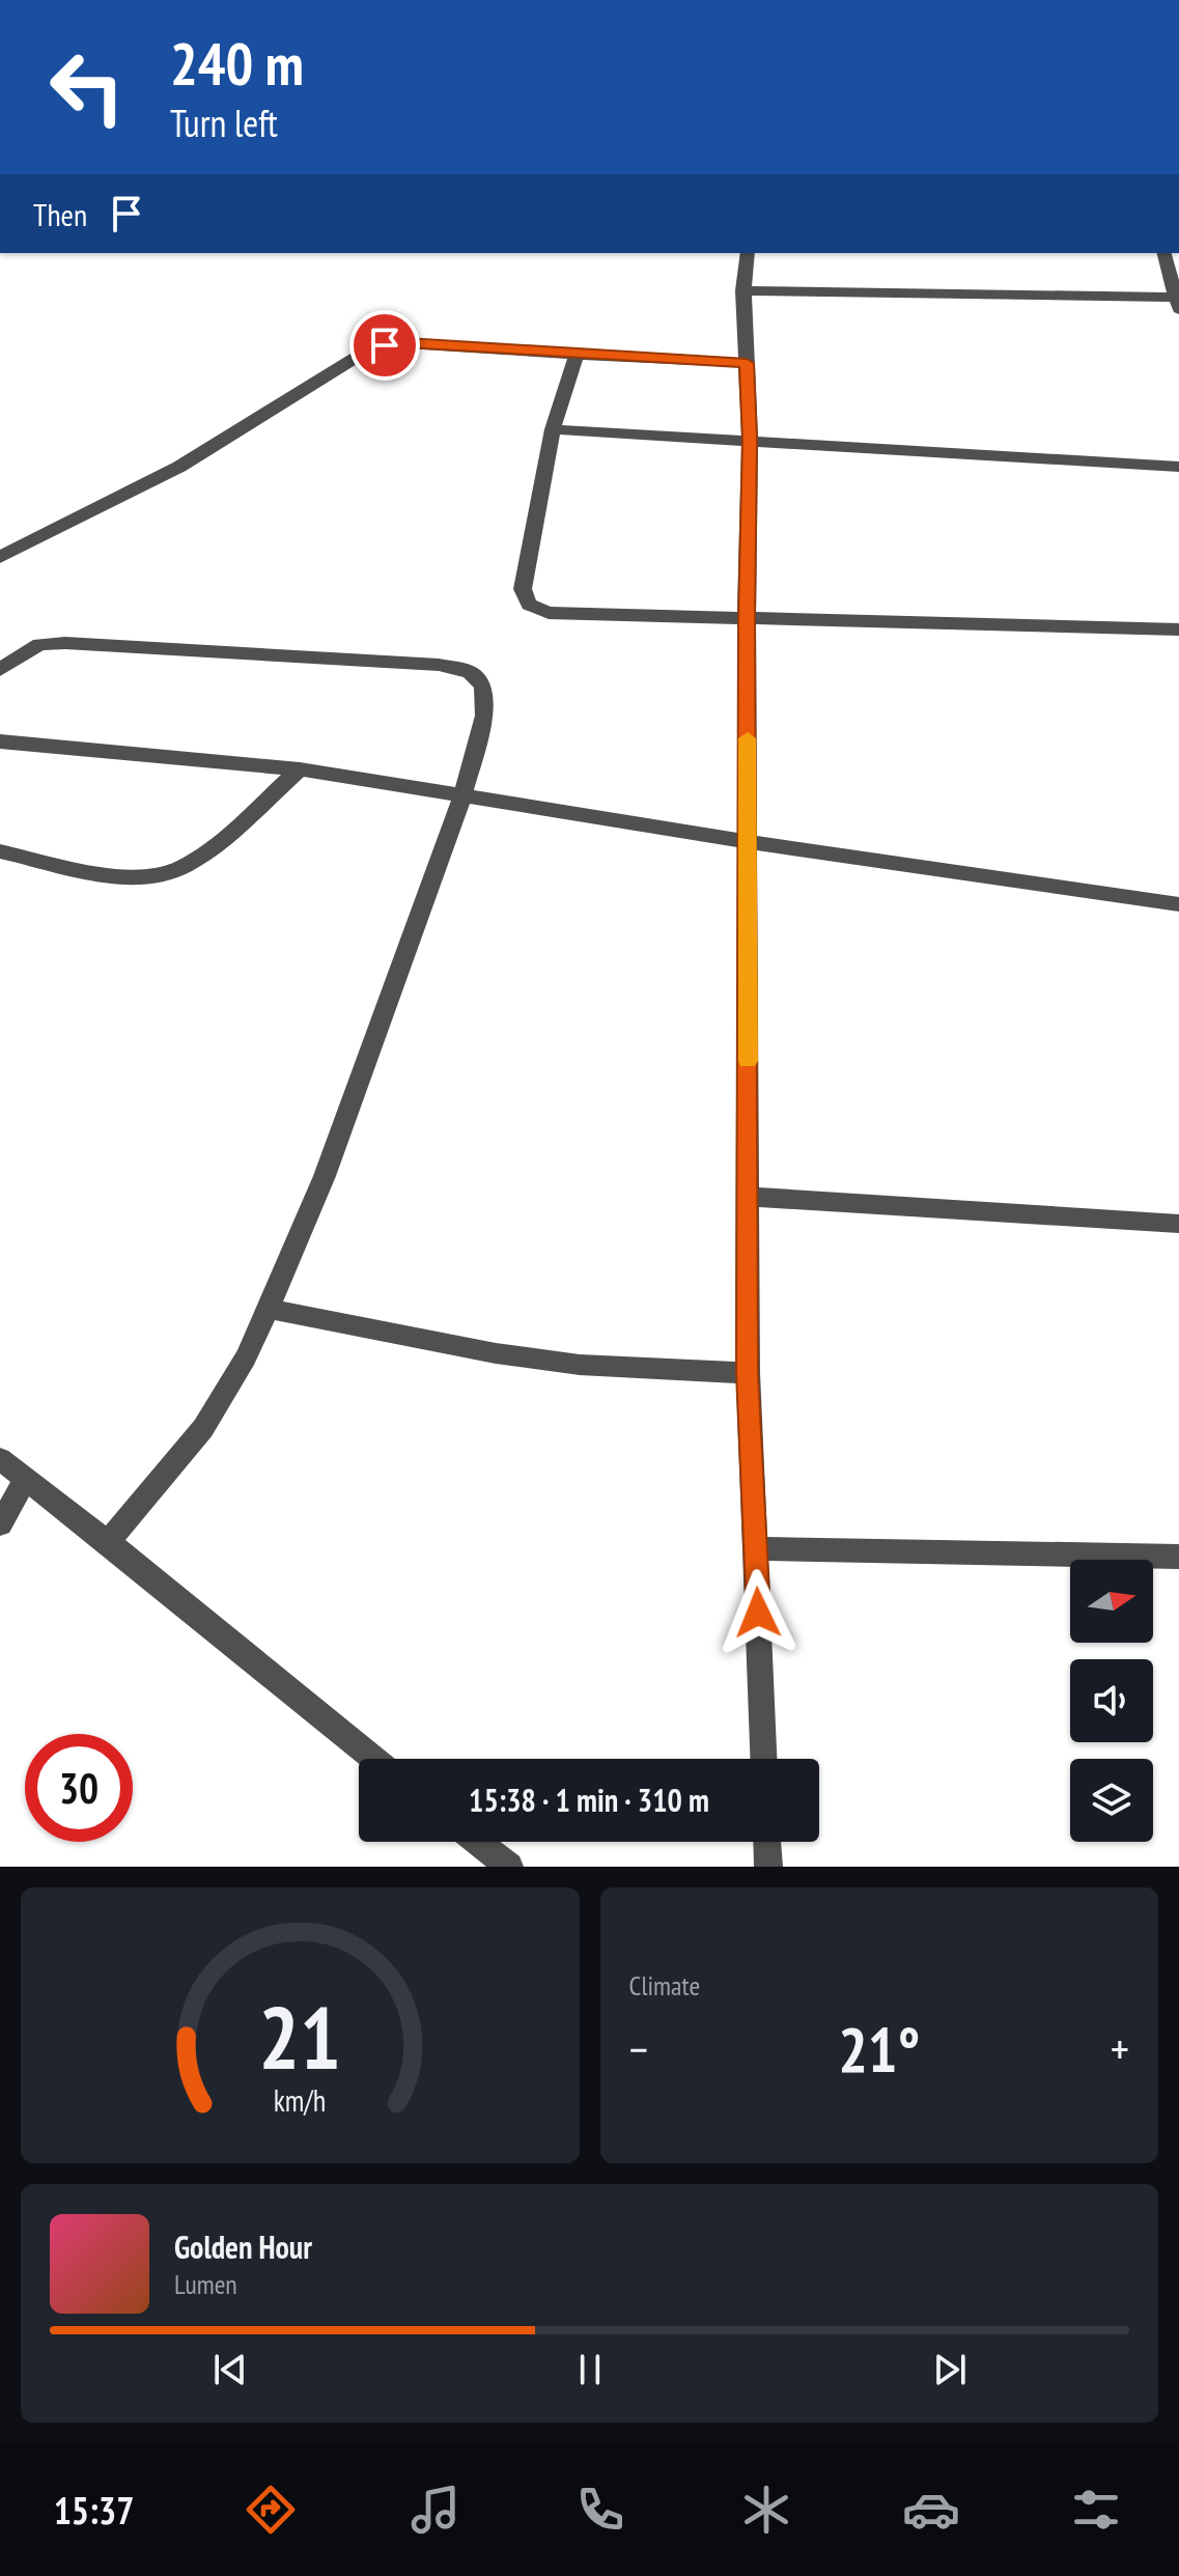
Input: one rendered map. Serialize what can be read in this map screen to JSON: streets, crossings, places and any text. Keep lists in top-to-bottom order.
{
  "north": "right",
  "page": {
    "turn": ["240 m", "Turn left"],
    "then": "Then",
    "limit": "30",
    "trip": "15:38 · 1 min · 310 m",
    "tile": "Climate",
    "heat": ["−", "21°", "+"],
    "song": ["Golden Hour", "Lumen"],
    "tabs": "15:37",
    "gauge": ["21", "km/h"]
  }
}
